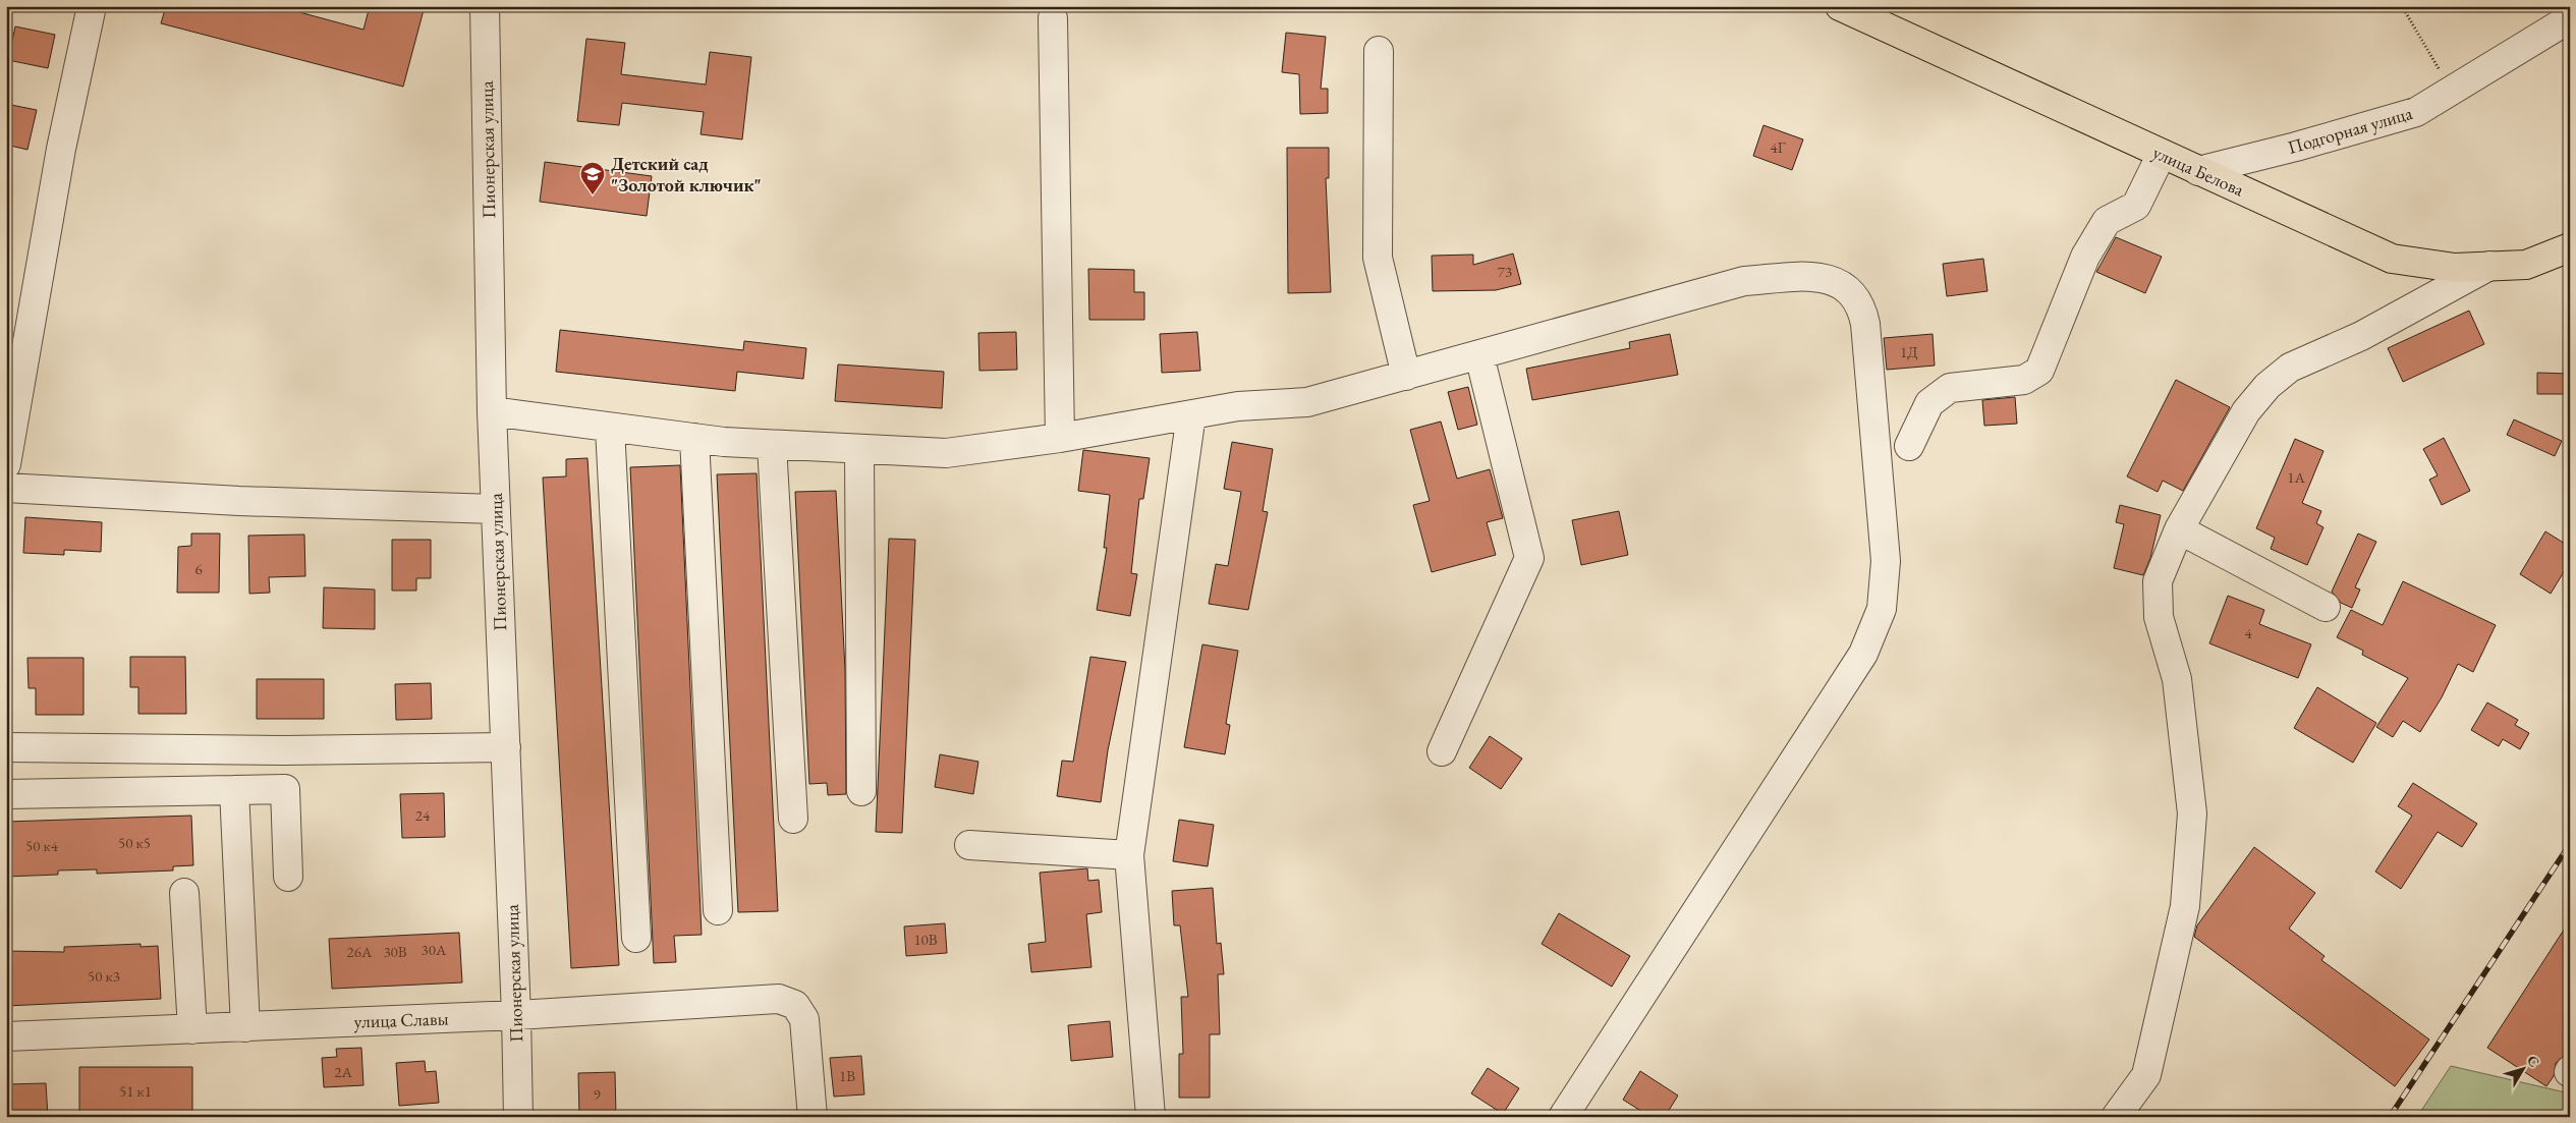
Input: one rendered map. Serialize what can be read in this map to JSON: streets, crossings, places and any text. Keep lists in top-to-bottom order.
{
  "streets": {
    "main road": ["улица Белова"],
    "street": ["Подгорная улица", "Пионерская улица", "улица Славы"]
  },
  "crossings": [
    ["Подгорная улица", "улица Белова"],
    ["Пионерская улица", "улица Славы"]
  ],
  "places": {
    "school or university": ["Детский сад \"Золотой ключик\""]
  },
  "house_numbers": [
    "4Г",
    "73",
    "1Д",
    "1А",
    "6",
    "4",
    "24",
    "50 к5",
    "50 к4",
    "10В",
    "30А",
    "26А",
    "30В",
    "50 к3",
    "2А",
    "1В",
    "51 к1",
    "9"
  ],
  "north": "top right"
}
